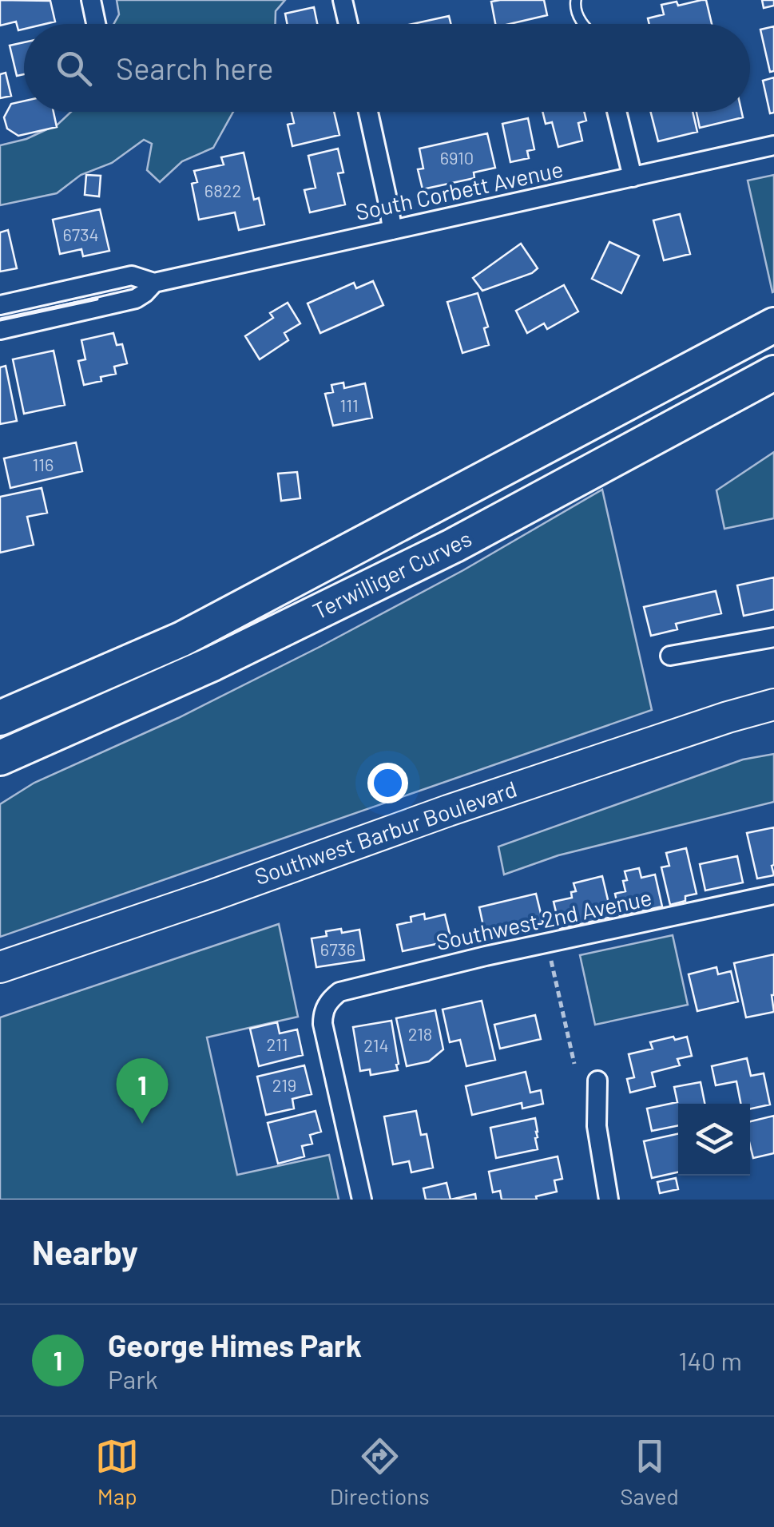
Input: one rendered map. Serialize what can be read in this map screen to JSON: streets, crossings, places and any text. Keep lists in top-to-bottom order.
{
  "streets": {
    "highway": ["Terwilliger Curves"],
    "main road": ["Southwest Barbur Boulevard"],
    "street": ["South Corbett Avenue", "Southwest 2nd Avenue"]
  },
  "house_numbers": [
    "6910",
    "6822",
    "6734",
    "111",
    "116",
    "6736",
    "218",
    "211",
    "214",
    "219"
  ],
  "page": {
    "search": "Search here",
    "pins": "1",
    "heading": "Nearby",
    "list": [
      {
        "mark": "1",
        "name": "George Himes Park",
        "note": "Park",
        "value": "140 m"
      }
    ],
    "nav": ["Map", "Directions", "Saved"]
  }
}
